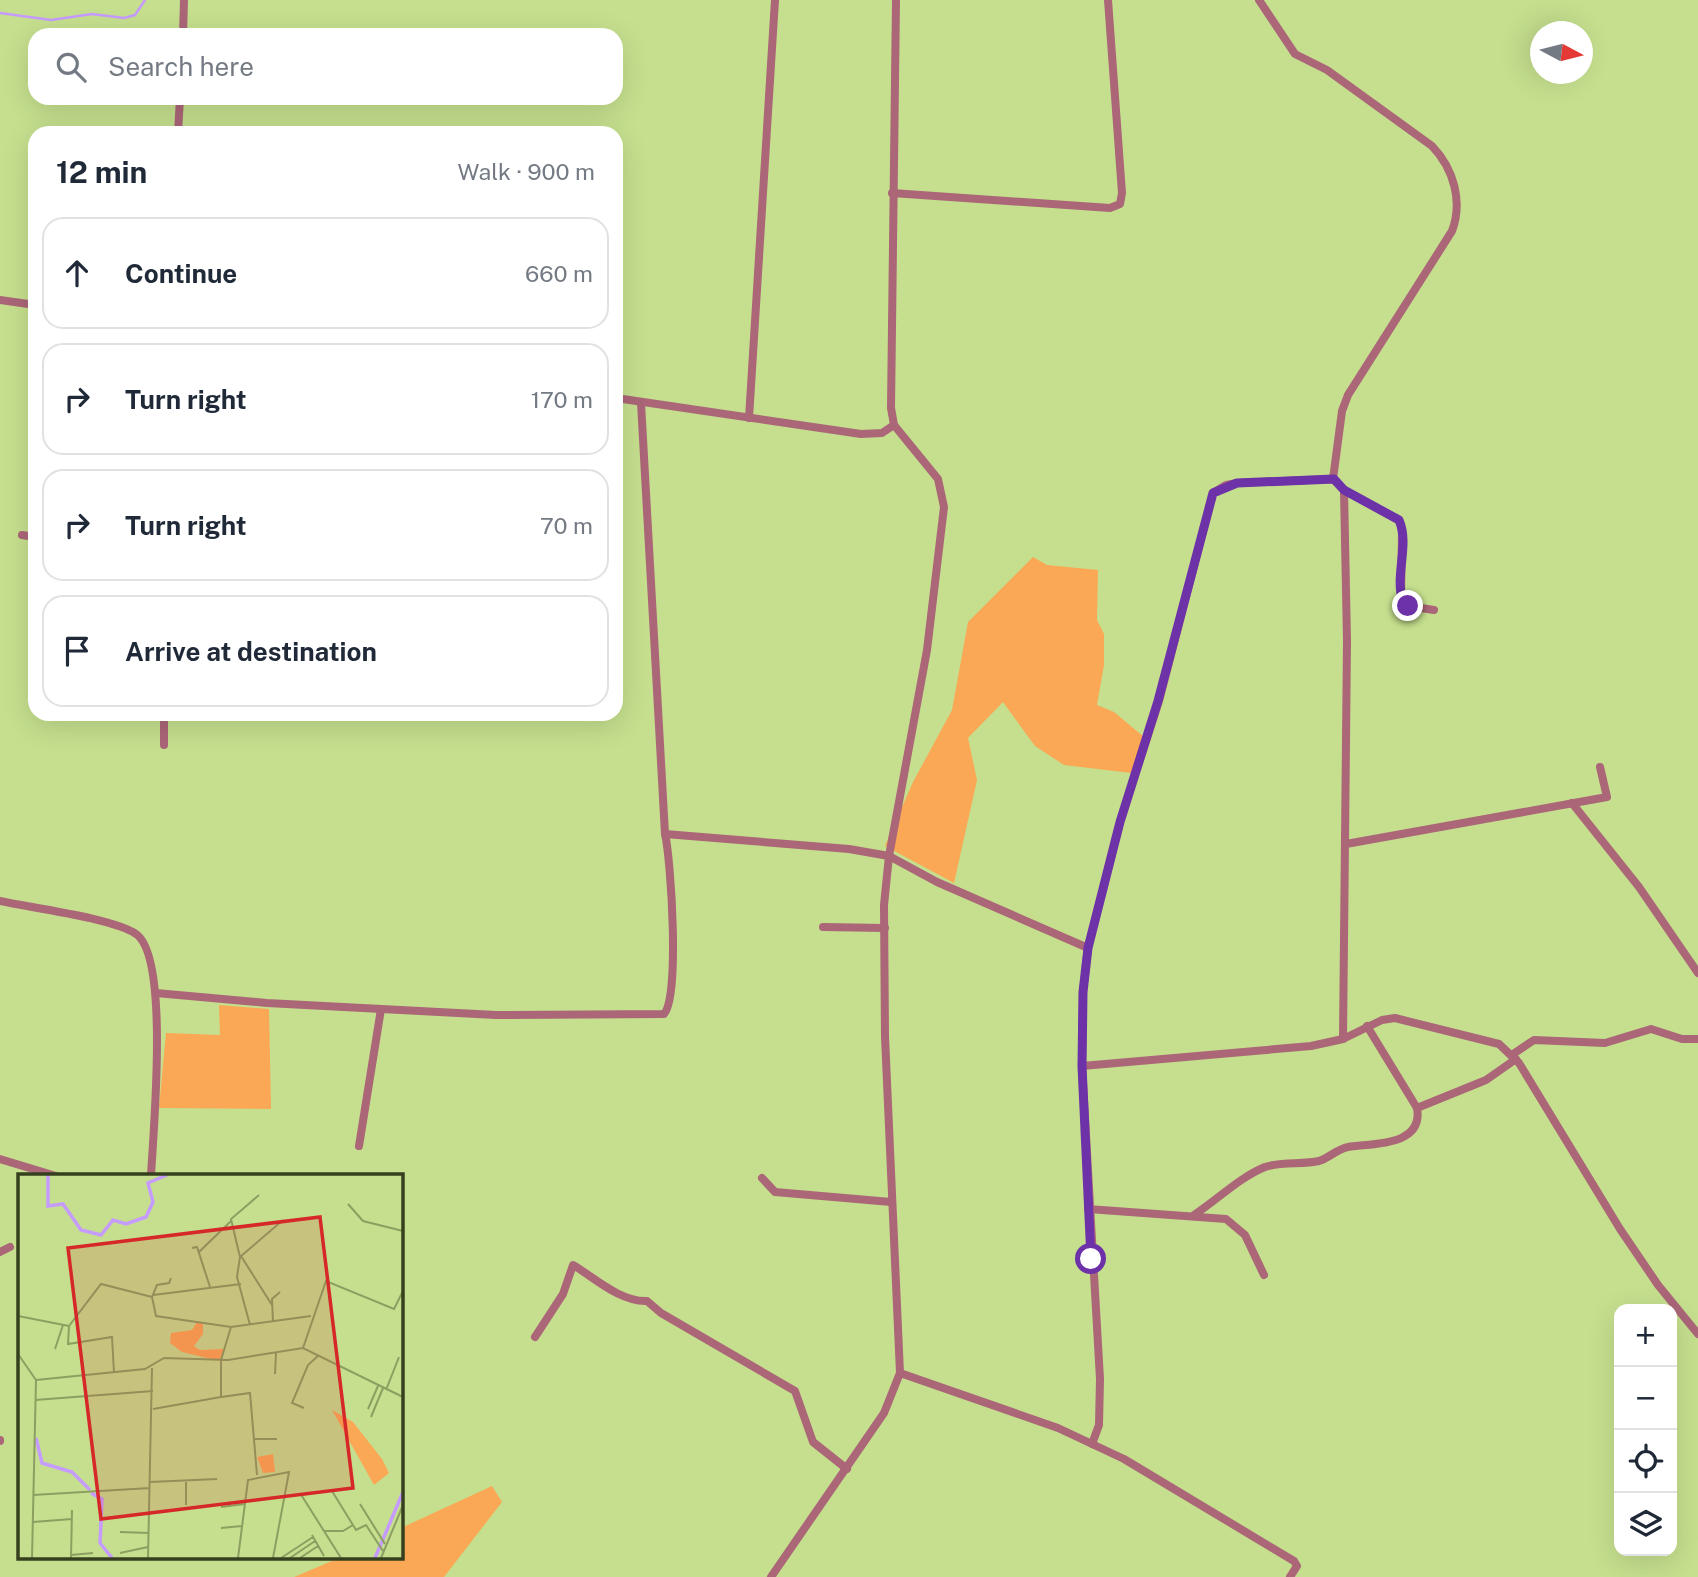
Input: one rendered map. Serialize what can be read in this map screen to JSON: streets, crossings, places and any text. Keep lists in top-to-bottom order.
{
  "north": "right",
  "page": {
    "search": "Search here",
    "heading": ["12 min", "Walk · 900 m"],
    "list": [
      ["Continue", "660 m"],
      ["Turn right", "170 m"],
      ["Turn right", "70 m"],
      "Arrive at destination"
    ],
    "map_buttons": ["+", "−"]
  }
}
